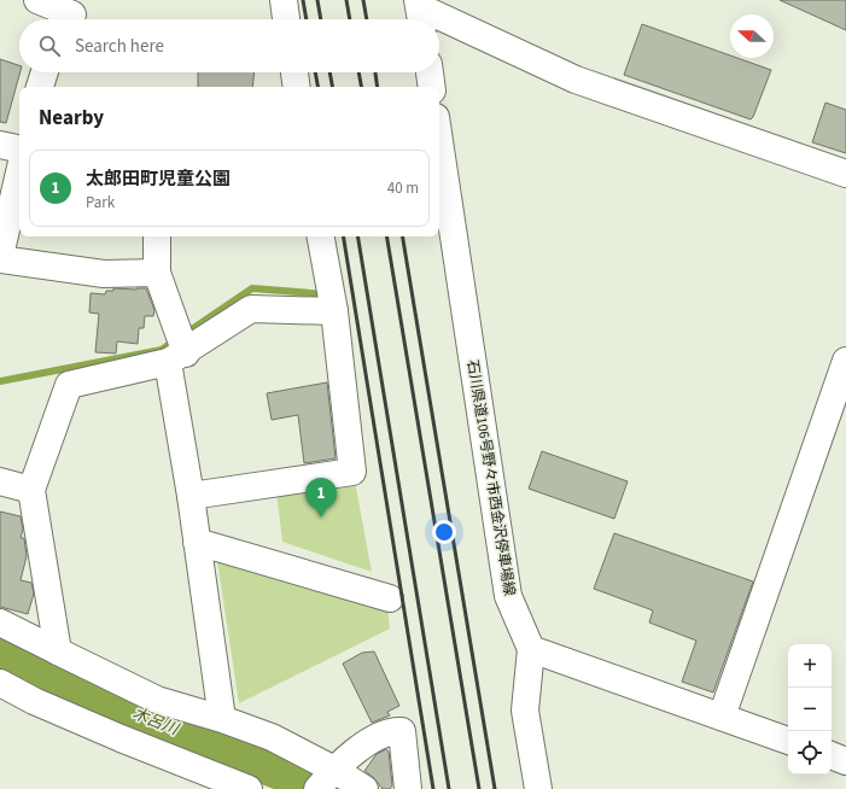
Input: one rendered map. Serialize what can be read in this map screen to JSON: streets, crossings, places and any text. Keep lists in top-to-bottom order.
{
  "streets": {
    "street": ["石川県道106号野々市西金沢停車場線"]
  },
  "water": ["木呂川"],
  "north": "left",
  "page": {
    "search": "Search here",
    "heading": "Nearby",
    "list": [
      {
        "mark": "1",
        "name": "太郎田町児童公園",
        "note": "Park",
        "value": "40 m"
      }
    ],
    "pins": "1",
    "map_buttons": ["+", "−"]
  }
}
